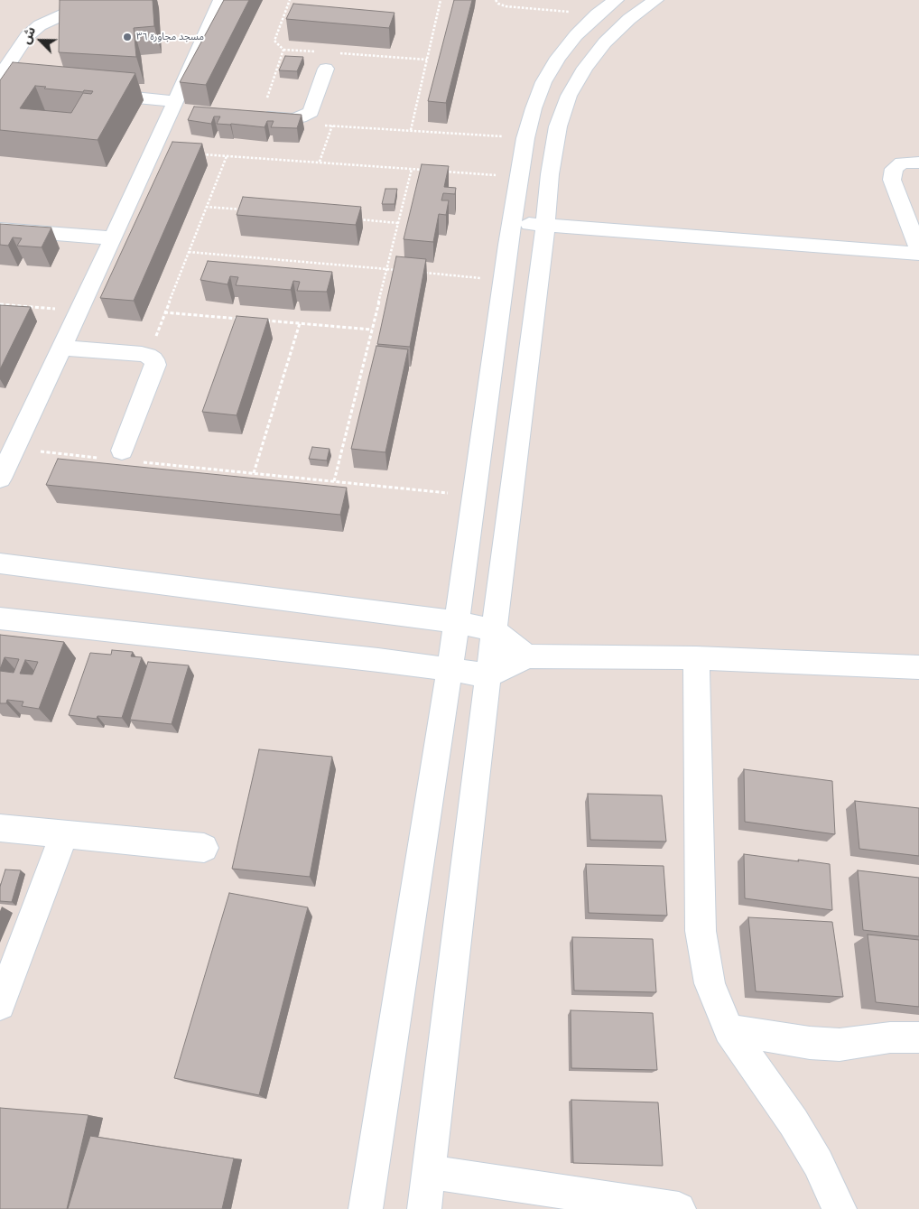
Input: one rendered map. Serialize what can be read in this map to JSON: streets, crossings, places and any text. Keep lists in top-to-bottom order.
{
  "places": ["مسجد مجاورة ٣٦"],
  "north": "top left"
}
